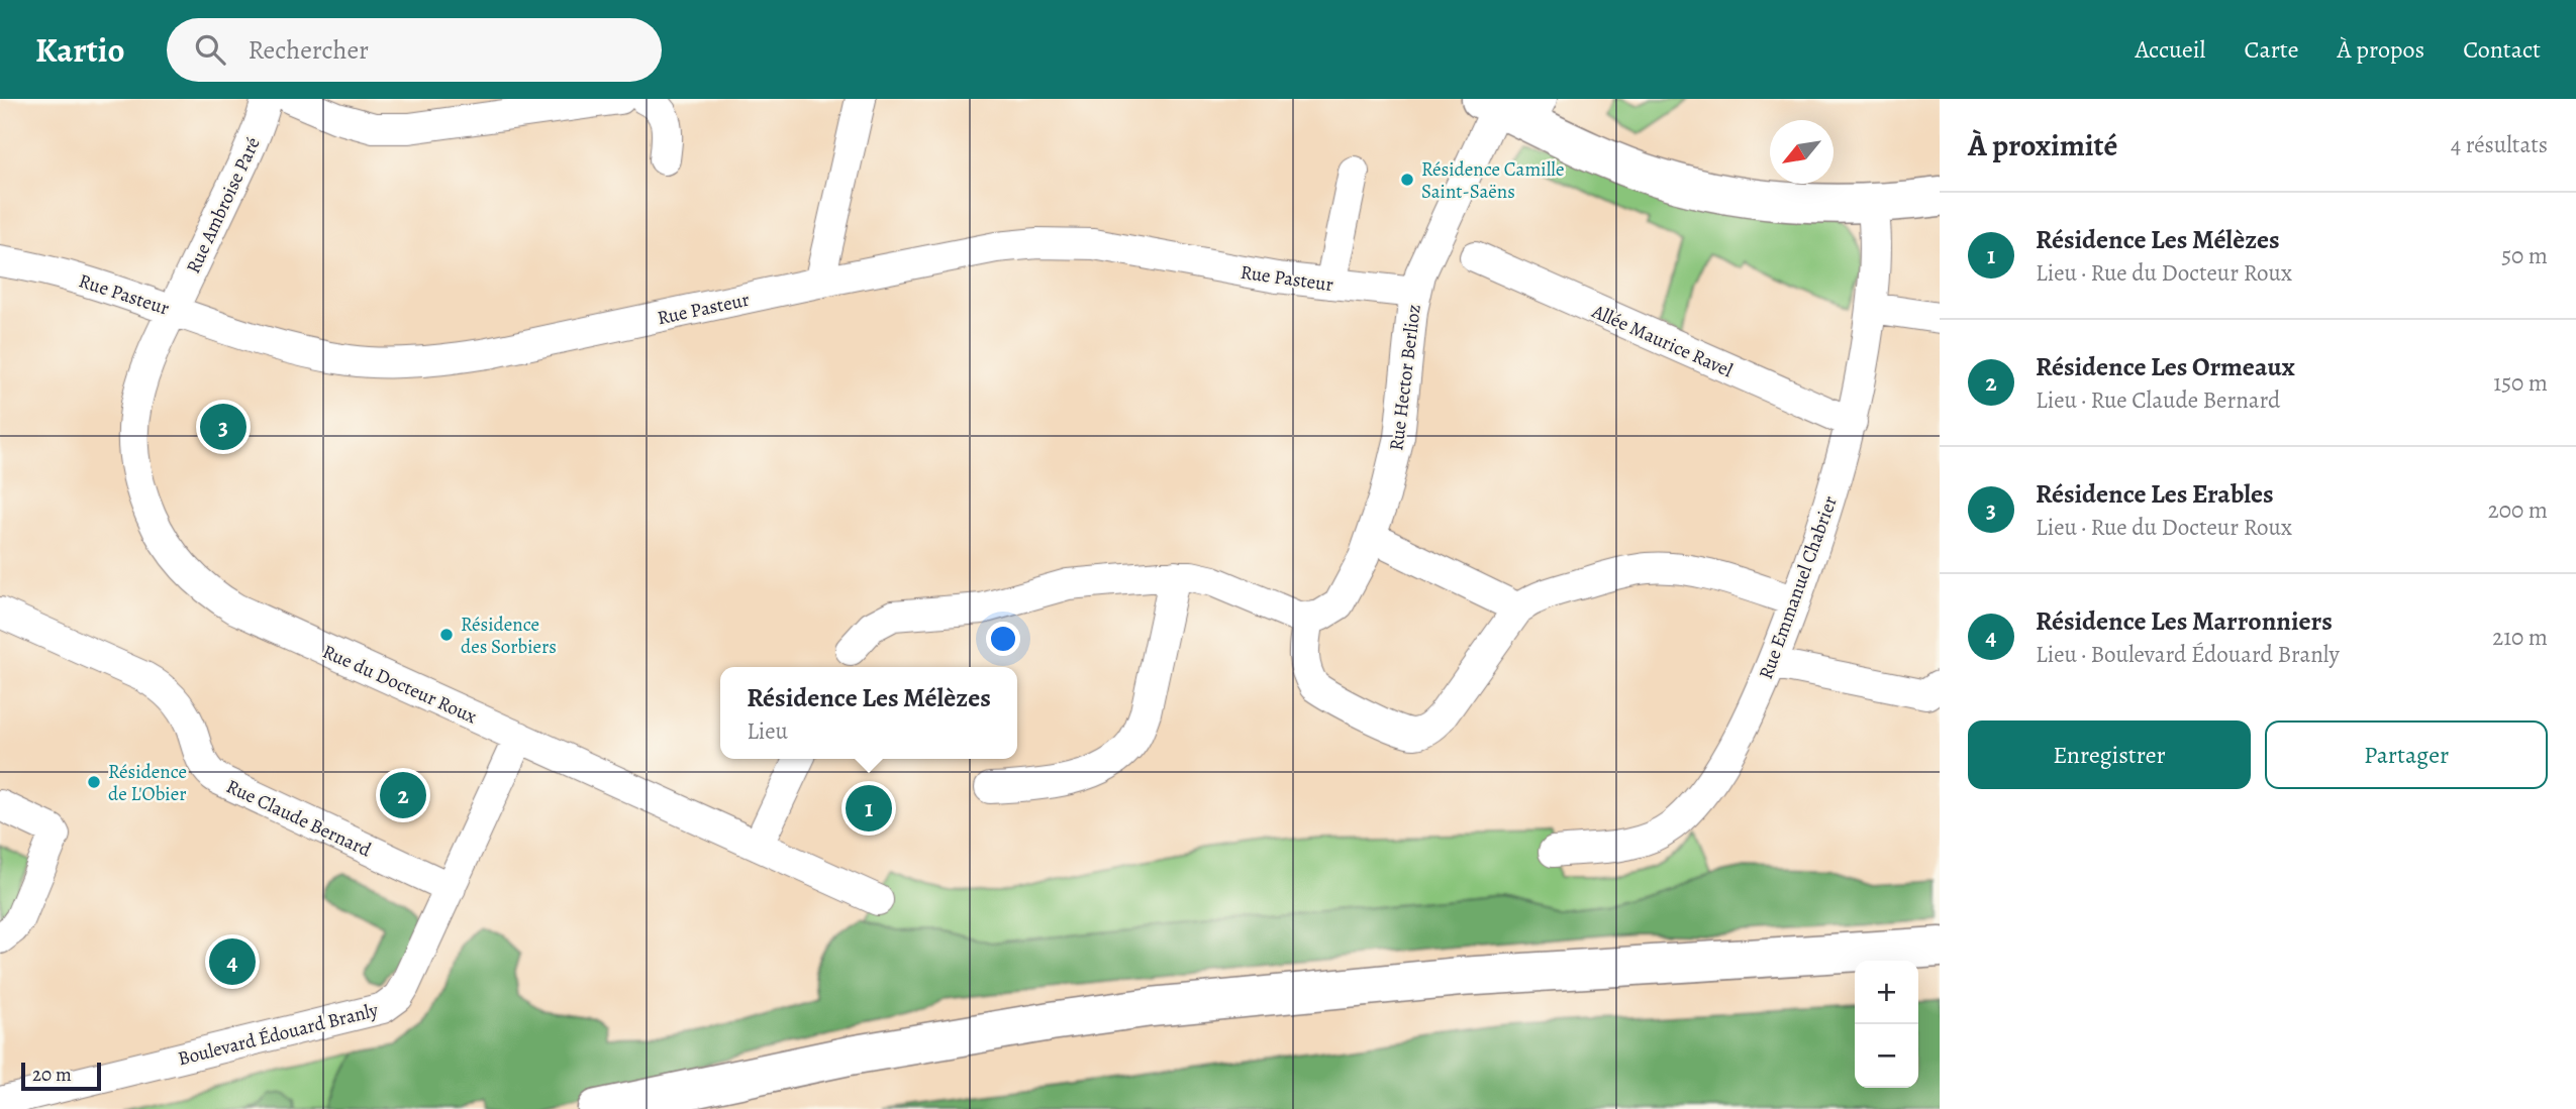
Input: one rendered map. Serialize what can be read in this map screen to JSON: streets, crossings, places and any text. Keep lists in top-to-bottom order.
{
  "streets": {
    "street": [
      "Rue Ambroise Paré",
      "Rue Pasteur",
      "Allée Maurice Ravel",
      "Rue Hector Berlioz",
      "Rue Emmanuel Chabrier",
      "Rue du Docteur Roux",
      "Rue Claude Bernard",
      "Boulevard Édouard Branly"
    ]
  },
  "crossings": [
    ["Rue Ambroise Paré", "Rue Pasteur"],
    ["Rue Ambroise Paré", "Rue du Docteur Roux"],
    ["Rue Pasteur", "Rue Hector Berlioz"],
    ["Rue Pasteur", "Rue du Docteur Roux"],
    ["Allée Maurice Ravel", "Rue Emmanuel Chabrier"],
    ["Rue du Docteur Roux", "Boulevard Édouard Branly"],
    ["Rue Claude Bernard", "Boulevard Édouard Branly"]
  ],
  "places": ["Résidence Camille Saint-Saëns", "Résidence des Sorbiers", "Résidence de L'Obier"],
  "scale_bar": "20 m",
  "north": "bottom left",
  "page": {
    "header": "Kartio",
    "search": "Rechercher",
    "nav": [
      "Accueil",
      "Carte",
      "À propos",
      "Contact"
    ],
    "heading": ["À proximité", "4 résultats"],
    "list": [
      {
        "mark": "1",
        "name": "Résidence Les Mélèzes",
        "note": "Lieu · Rue du Docteur Roux",
        "value": "50 m"
      },
      {
        "mark": "2",
        "name": "Résidence Les Ormeaux",
        "note": "Lieu · Rue Claude Bernard",
        "value": "150 m"
      },
      {
        "mark": "3",
        "name": "Résidence Les Erables",
        "note": "Lieu · Rue du Docteur Roux",
        "value": "200 m"
      },
      {
        "mark": "4",
        "name": "Résidence Les Marronniers",
        "note": "Lieu · Boulevard Édouard Branly",
        "value": "210 m"
      }
    ],
    "pins": [
      "3",
      "2",
      "1",
      "4"
    ],
    "popup": ["Résidence Les Mélèzes", "Lieu"],
    "buttons": ["Enregistrer", "Partager"],
    "map_buttons": ["+", "−"],
    "scale": "20 m"
  }
}
